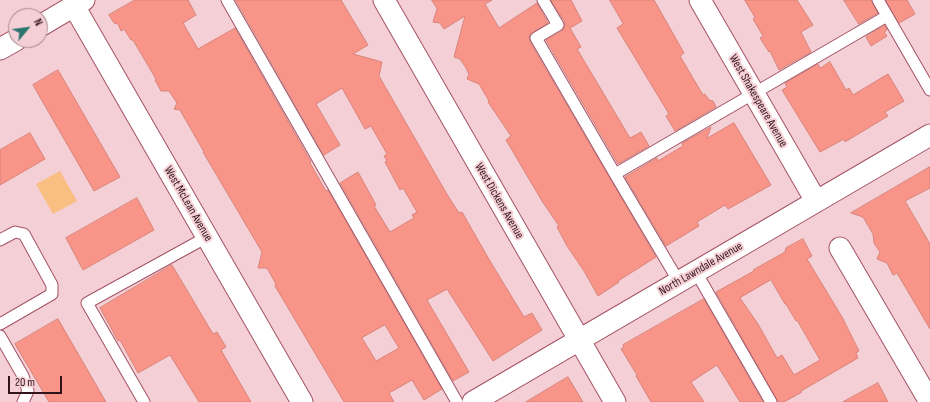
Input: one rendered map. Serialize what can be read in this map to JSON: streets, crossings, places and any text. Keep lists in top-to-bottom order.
{
  "streets": {
    "street": [
      "West Shakespeare Avenue",
      "West Dickens Avenue",
      "West McLean Avenue",
      "North Lawndale Avenue"
    ]
  },
  "crossings": [
    ["West Shakespeare Avenue", "North Lawndale Avenue"],
    ["West Dickens Avenue", "North Lawndale Avenue"]
  ],
  "scale_bar": "20 m",
  "north": "top right"
}
